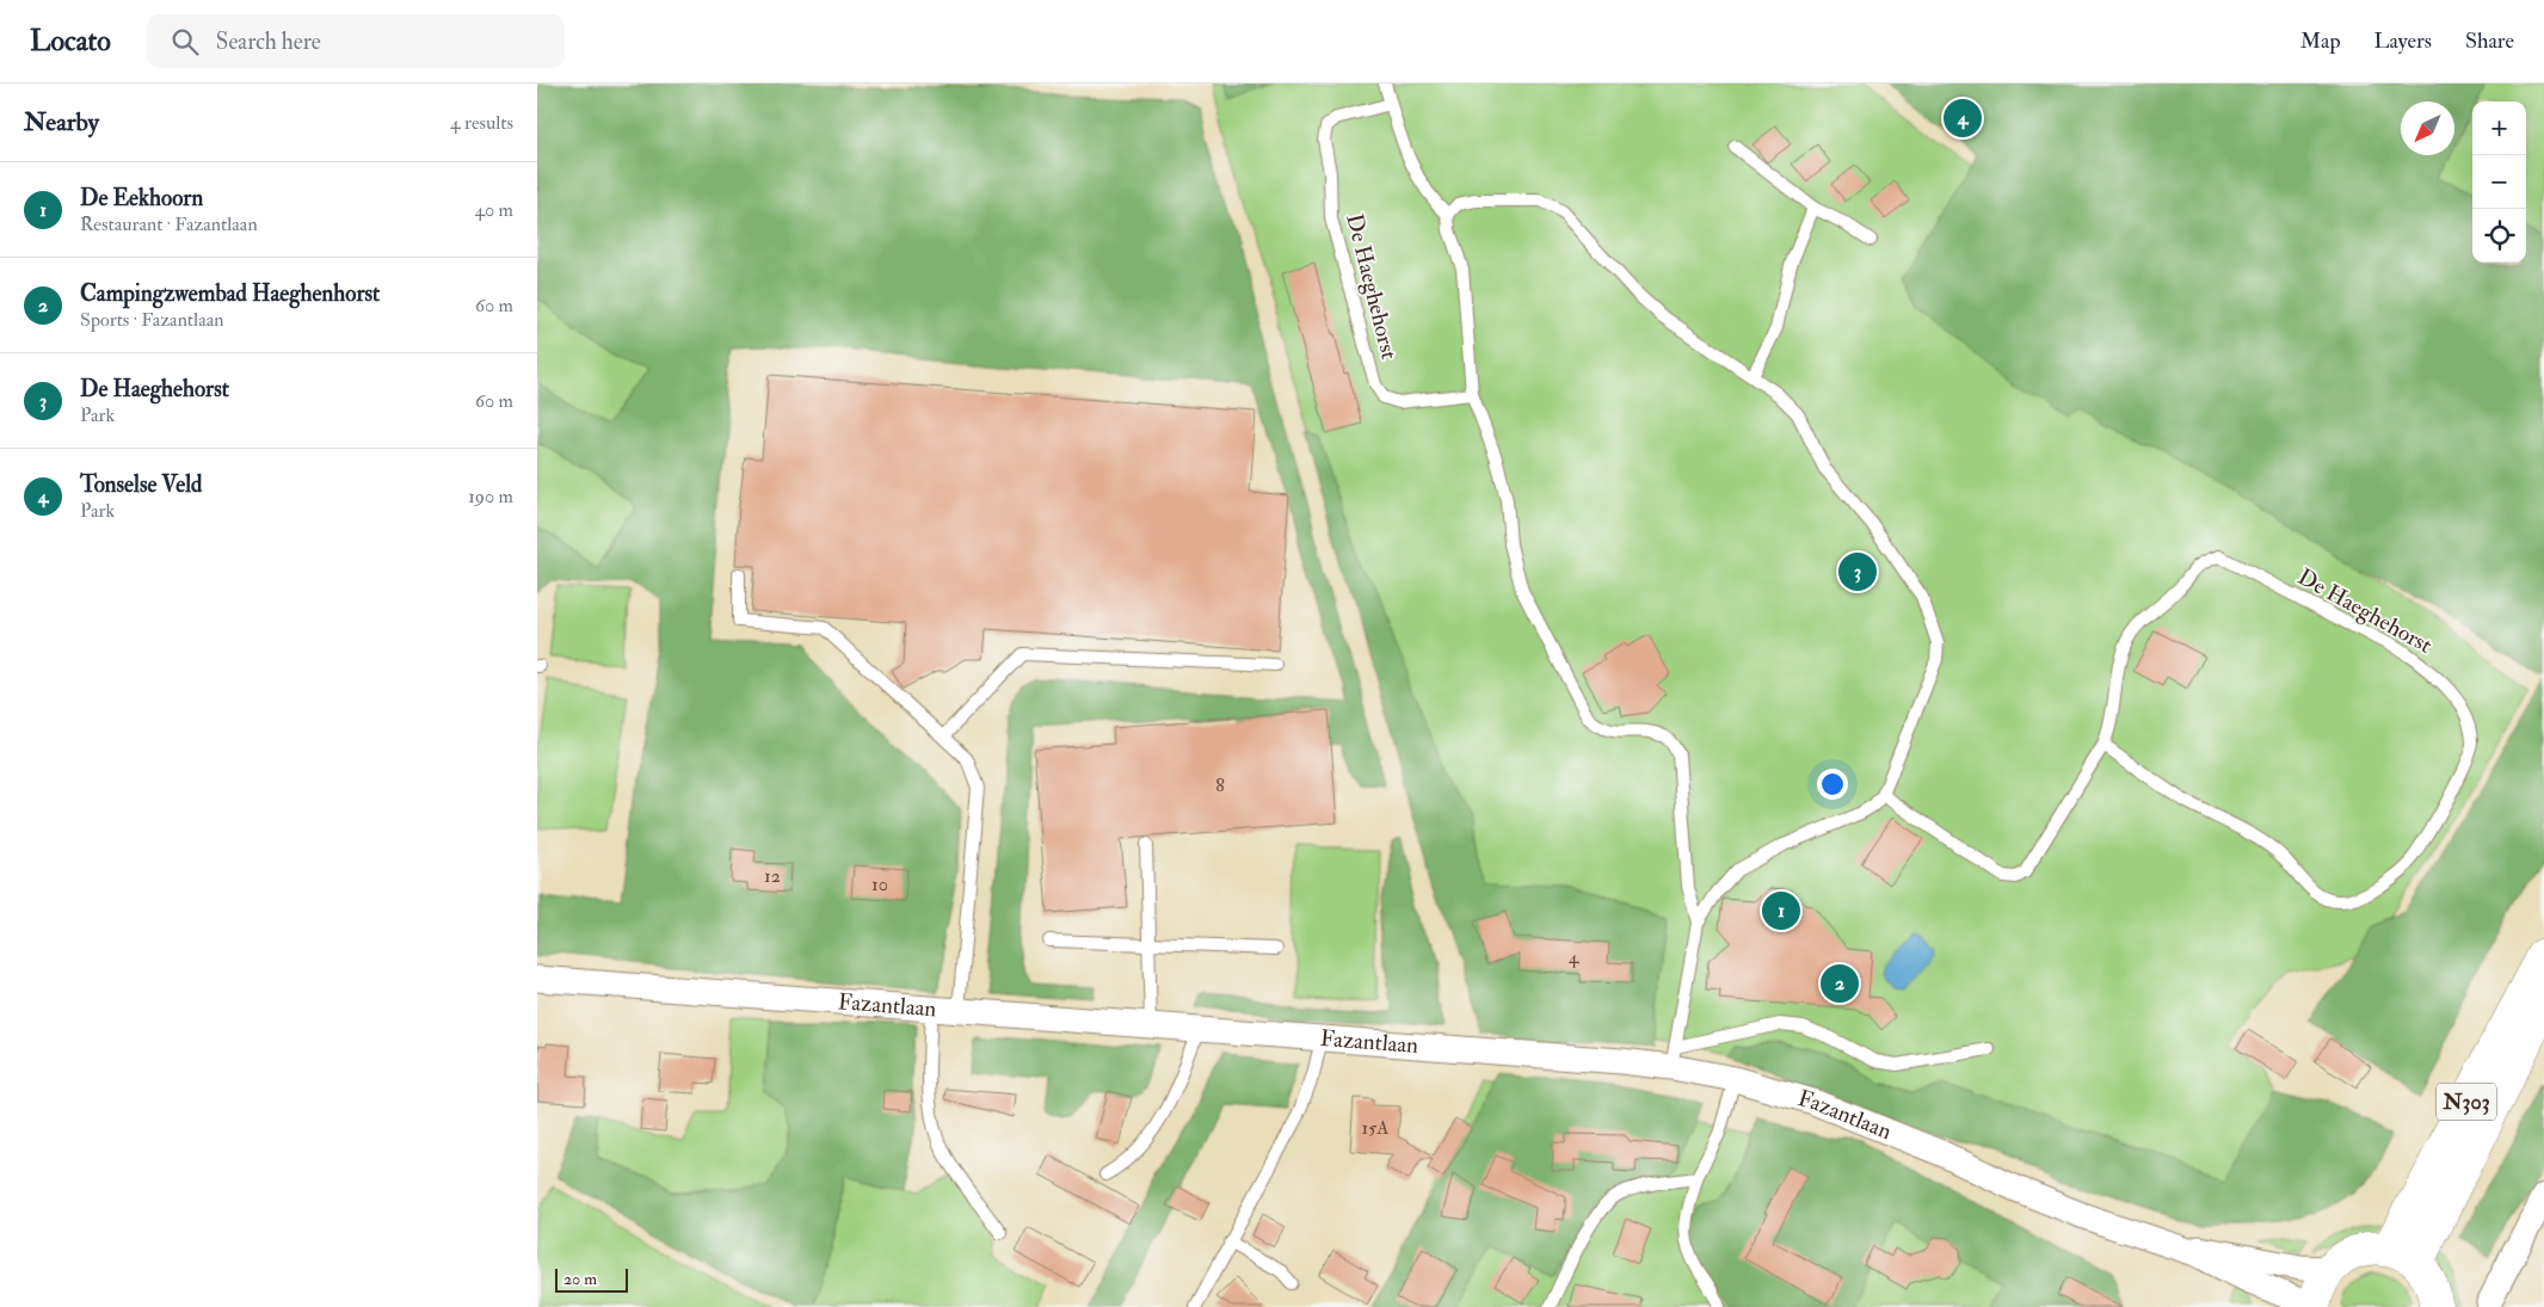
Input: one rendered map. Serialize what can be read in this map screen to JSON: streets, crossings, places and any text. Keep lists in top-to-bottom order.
{
  "streets": {
    "main road": ["N303"],
    "street": ["Fazantlaan"],
    "lane": ["De Haeghehorst"]
  },
  "house_numbers": [
    "8",
    "12",
    "10",
    "4",
    "15A"
  ],
  "scale_bar": "20 m",
  "north": "bottom left",
  "page": {
    "header": "Locato",
    "search": "Search here",
    "nav": ["Map", "Layers", "Share"],
    "heading": ["Nearby", "4 results"],
    "pins": [
      "4",
      "3",
      "1",
      "2"
    ],
    "map_buttons": ["+", "−"],
    "list": [
      {
        "mark": "1",
        "name": "De Eekhoorn",
        "note": "Restaurant · Fazantlaan",
        "value": "40 m"
      },
      {
        "mark": "2",
        "name": "Campingzwembad Haeghenhorst",
        "note": "Sports · Fazantlaan",
        "value": "60 m"
      },
      {
        "mark": "3",
        "name": "De Haeghehorst",
        "note": "Park",
        "value": "60 m"
      },
      {
        "mark": "4",
        "name": "Tonselse Veld",
        "note": "Park",
        "value": "190 m"
      }
    ],
    "scale": "20 m"
  }
}
